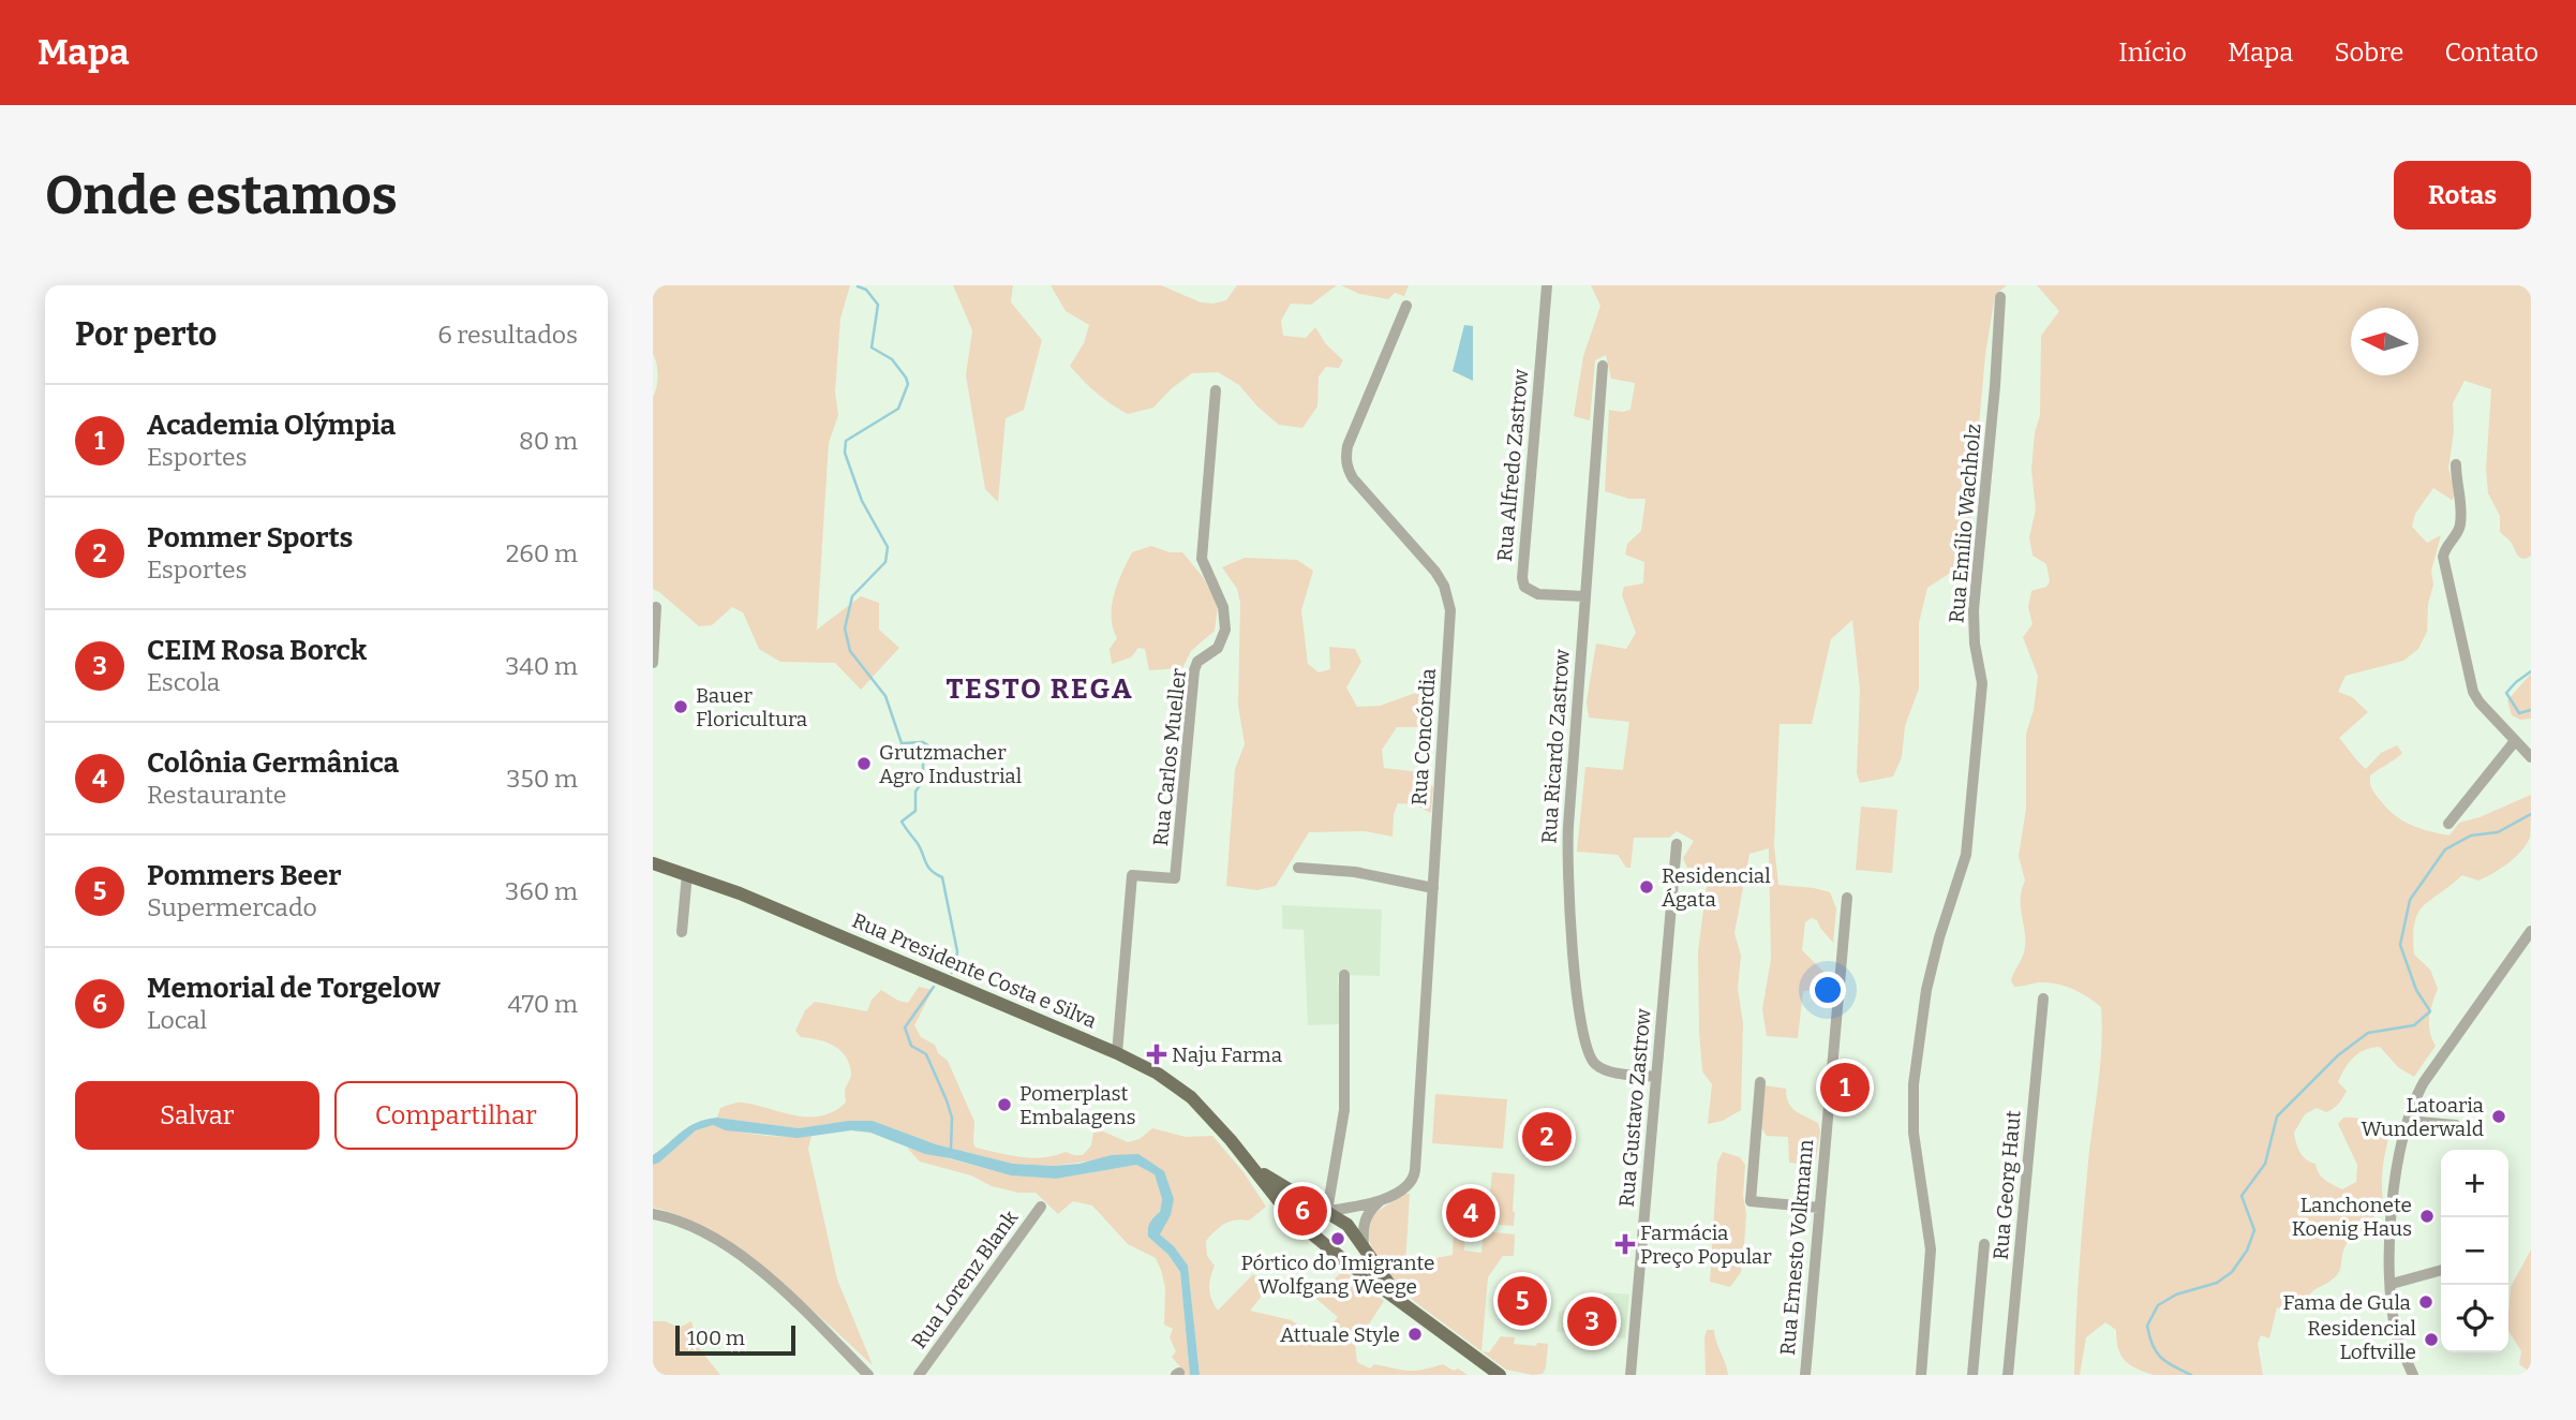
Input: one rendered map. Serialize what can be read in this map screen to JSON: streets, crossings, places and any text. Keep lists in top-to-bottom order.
{
  "streets": {
    "main road": ["Rua Presidente Costa e Silva"],
    "street": [
      "Rua Alfredo Zastrow",
      "Rua Emílio Wachholz",
      "Rua Concórdia",
      "Rua Ricardo Zastrow",
      "Rua Carlos Mueller",
      "Rua Gustavo Zastrow",
      "Rua Georg Haut",
      "Rua Ernesto Volkmann",
      "Rua Lorenz Blank"
    ]
  },
  "crossings": [
    ["Rua Alfredo Zastrow", "Rua Ricardo Zastrow"],
    ["Rua Concórdia", "Rua Presidente Costa e Silva"],
    ["Rua Ricardo Zastrow", "Rua Gustavo Zastrow"],
    ["Rua Carlos Mueller", "Rua Presidente Costa e Silva"]
  ],
  "districts": ["TESTO REGA"],
  "places": {
    "other": [
      "Bauer Floricultura",
      "Grutzmacher Agro Industrial",
      "Residencial Ágata",
      "Pomerplast Embalagens",
      "Latoaria Wunderwald",
      "Lanchonete Koenig Haus",
      "Pórtico do Imigrante Wolfgang Weege",
      "Fama de Gula",
      "Attuale Style",
      "Residencial Loftville"
    ],
    "health": ["Naju Farma", "Farmácia Preço Popular"]
  },
  "scale_bar": "100 m",
  "north": "left",
  "page": {
    "header": "Mapa",
    "nav": [
      "Início",
      "Mapa",
      "Sobre",
      "Contato"
    ],
    "buttons": [
      "Rotas",
      ["Salvar", "Compartilhar"]
    ],
    "title": "Onde estamos",
    "heading": ["Por perto", "6 resultados"],
    "list": [
      {
        "mark": "1",
        "name": "Academia Olýmpia",
        "note": "Esportes",
        "value": "80 m"
      },
      {
        "mark": "2",
        "name": "Pommer Sports",
        "note": "Esportes",
        "value": "260 m"
      },
      {
        "mark": "3",
        "name": "CEIM Rosa Borck",
        "note": "Escola",
        "value": "340 m"
      },
      {
        "mark": "4",
        "name": "Colônia Germânica",
        "note": "Restaurante",
        "value": "350 m"
      },
      {
        "mark": "5",
        "name": "Pommers Beer",
        "note": "Supermercado",
        "value": "360 m"
      },
      {
        "mark": "6",
        "name": "Memorial de Torgelow",
        "note": "Local",
        "value": "470 m"
      }
    ],
    "pins": [
      "1",
      "2",
      "6",
      "4",
      "5",
      "3"
    ],
    "map_buttons": ["+", "−"],
    "scale": "100 m"
  }
}
